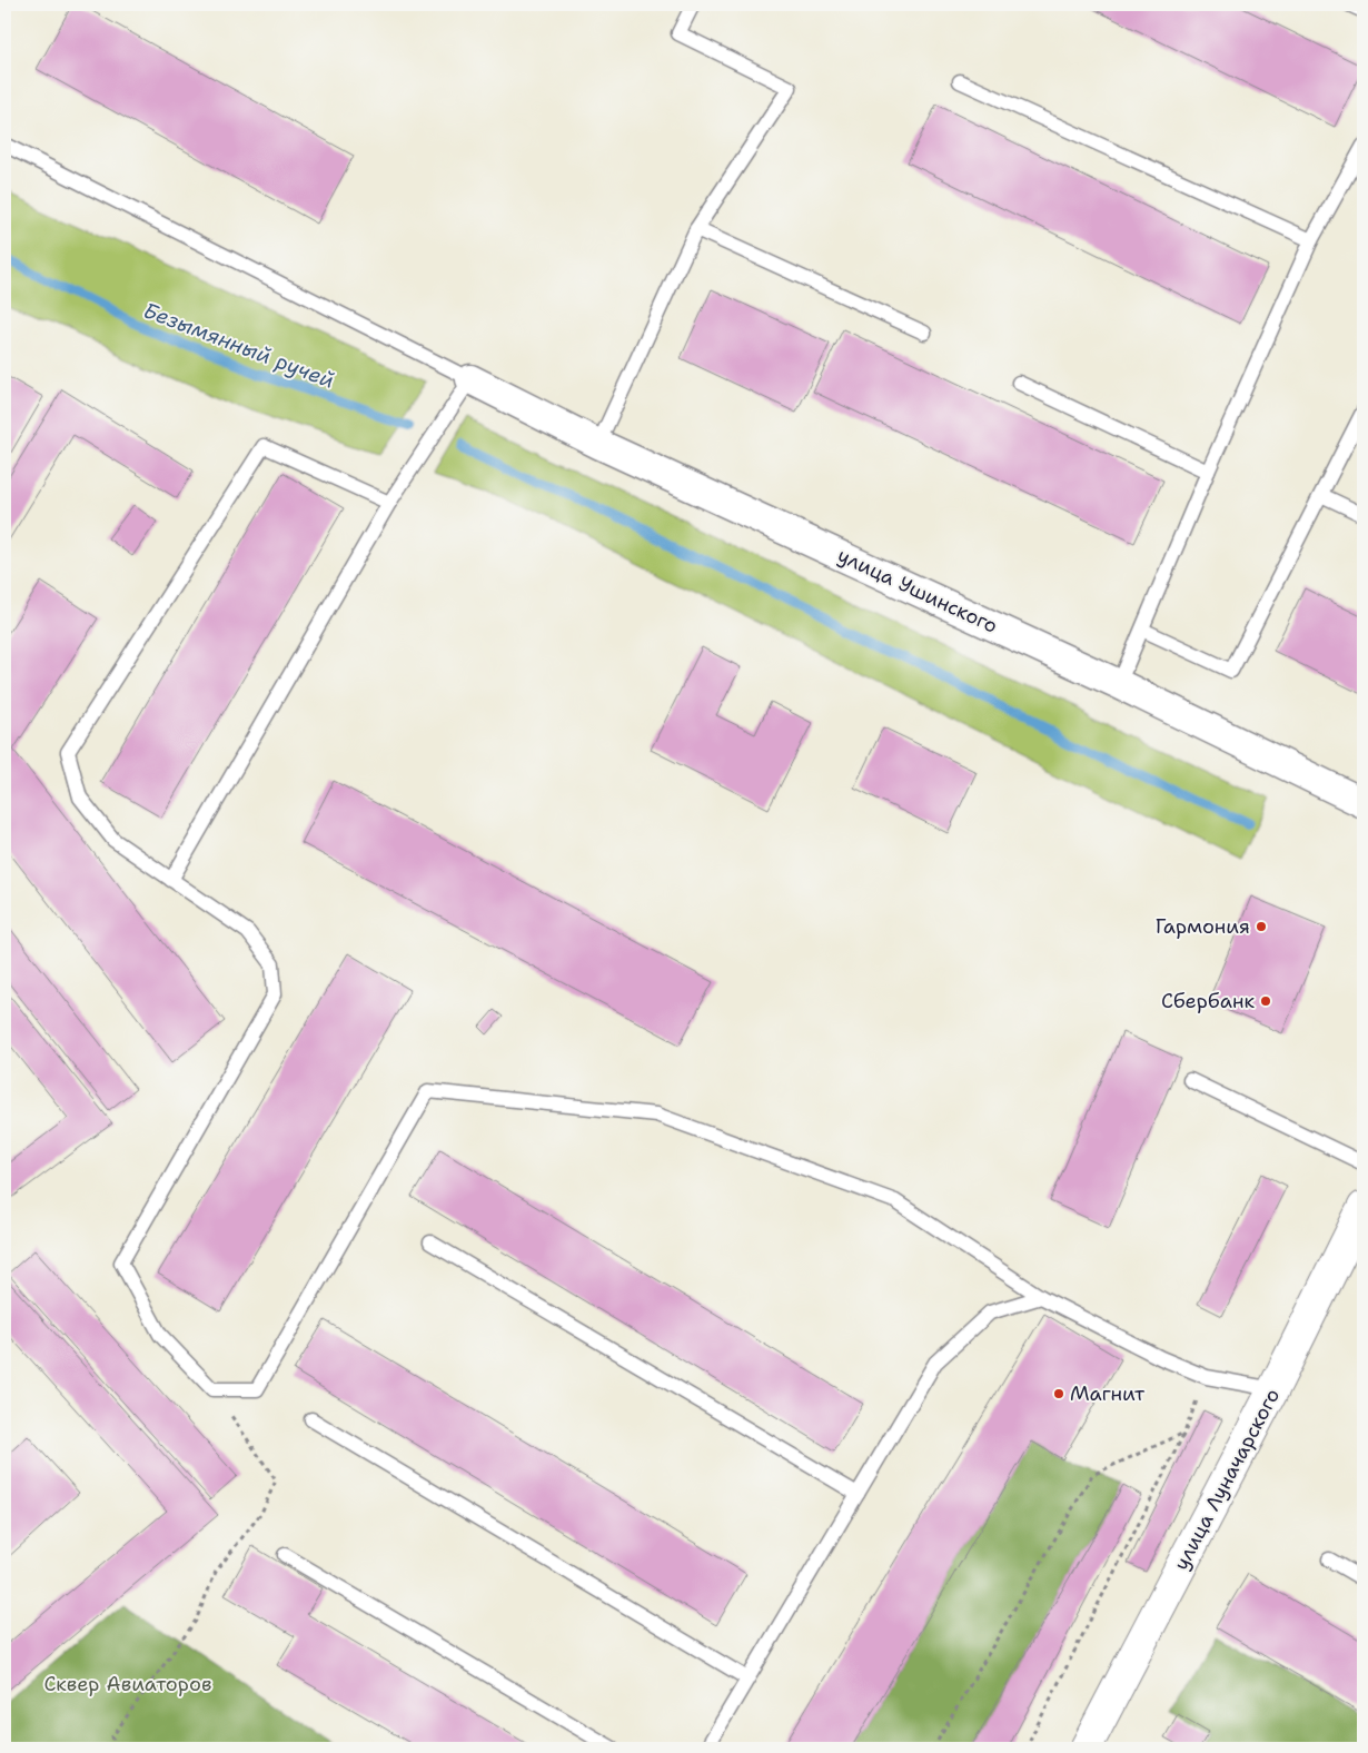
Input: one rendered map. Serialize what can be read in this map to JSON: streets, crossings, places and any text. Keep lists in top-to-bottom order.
{
  "streets": {
    "street": ["улица Ушинского", "улица Луначарского"]
  },
  "water": ["Безымянный ручей"],
  "parks": ["Сквер Авиаторов"],
  "places": ["Гармония", "Сбербанк", "Магнит"]
}
